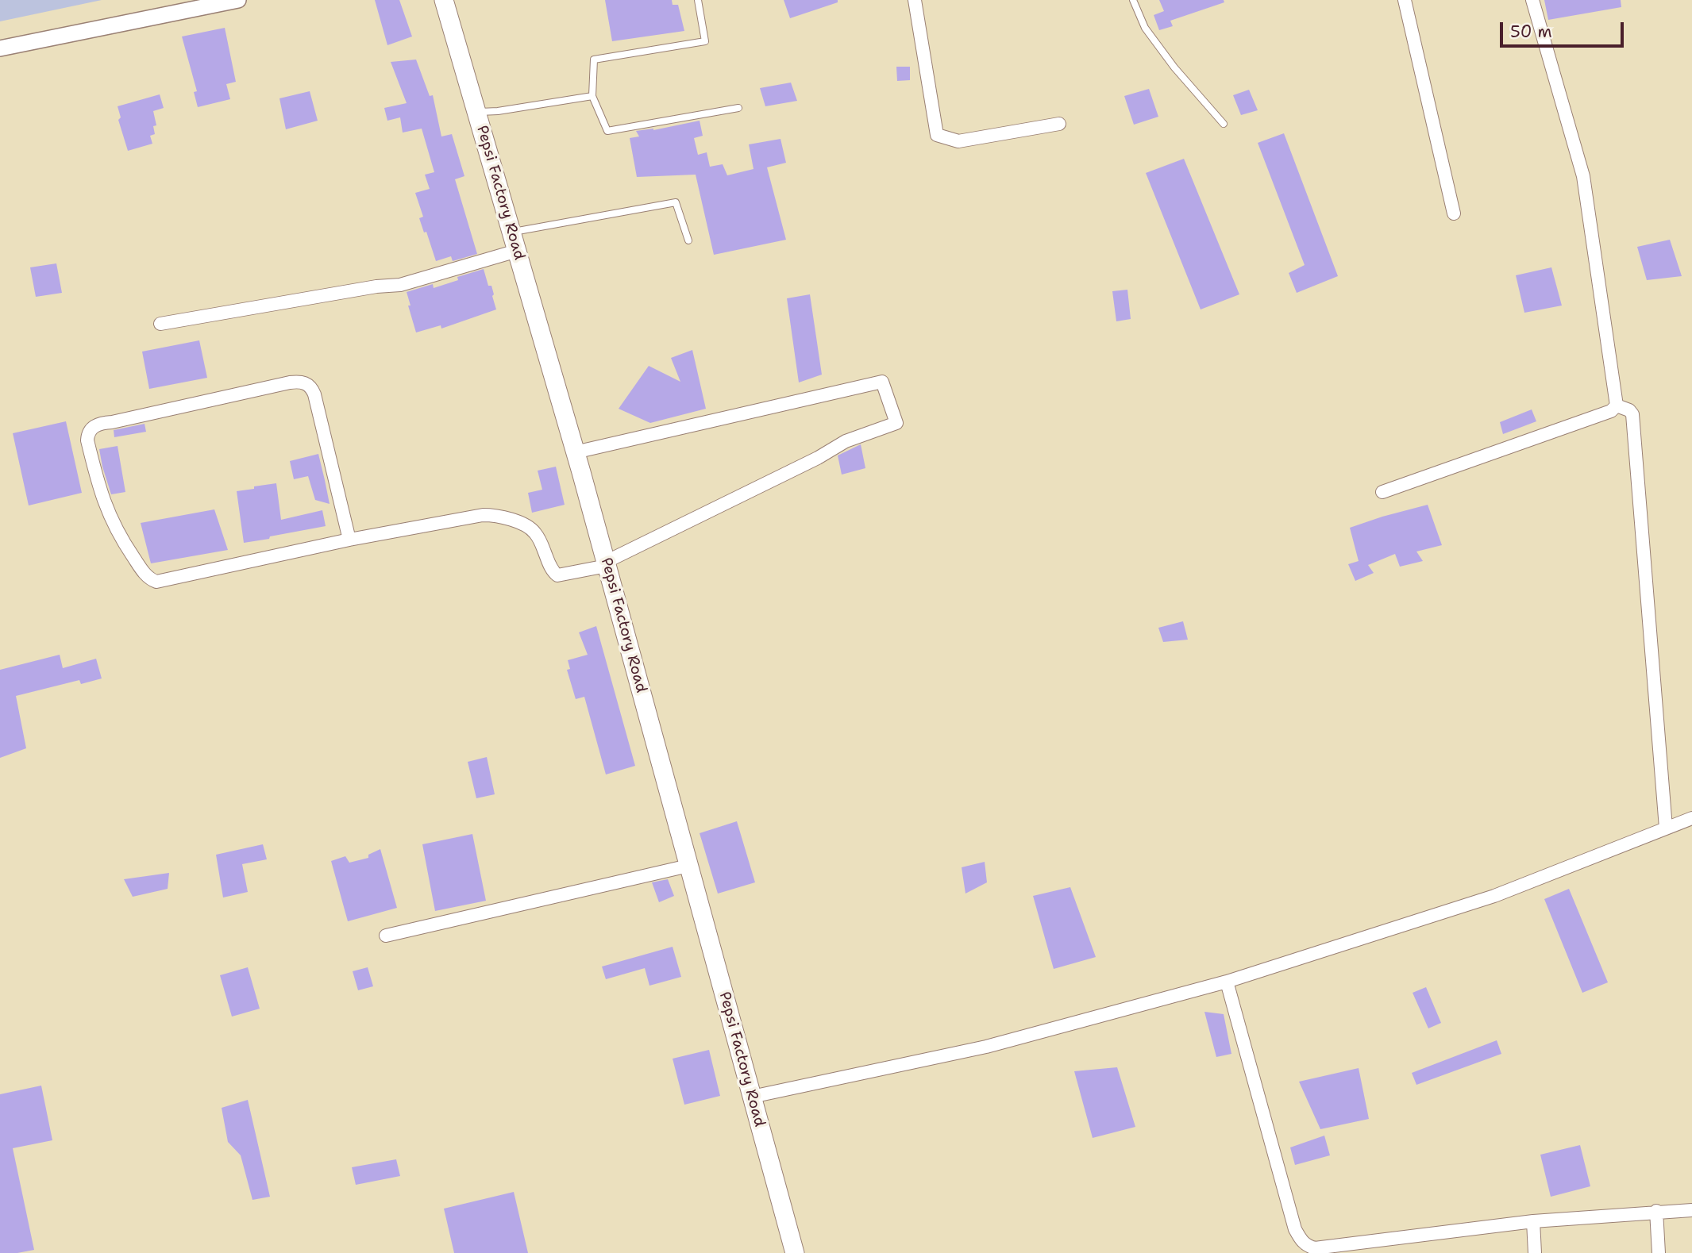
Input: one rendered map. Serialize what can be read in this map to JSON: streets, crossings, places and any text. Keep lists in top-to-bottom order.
{
  "streets": {
    "main road": ["Pepsi Factory Road"]
  },
  "scale_bar": "50 m"
}
